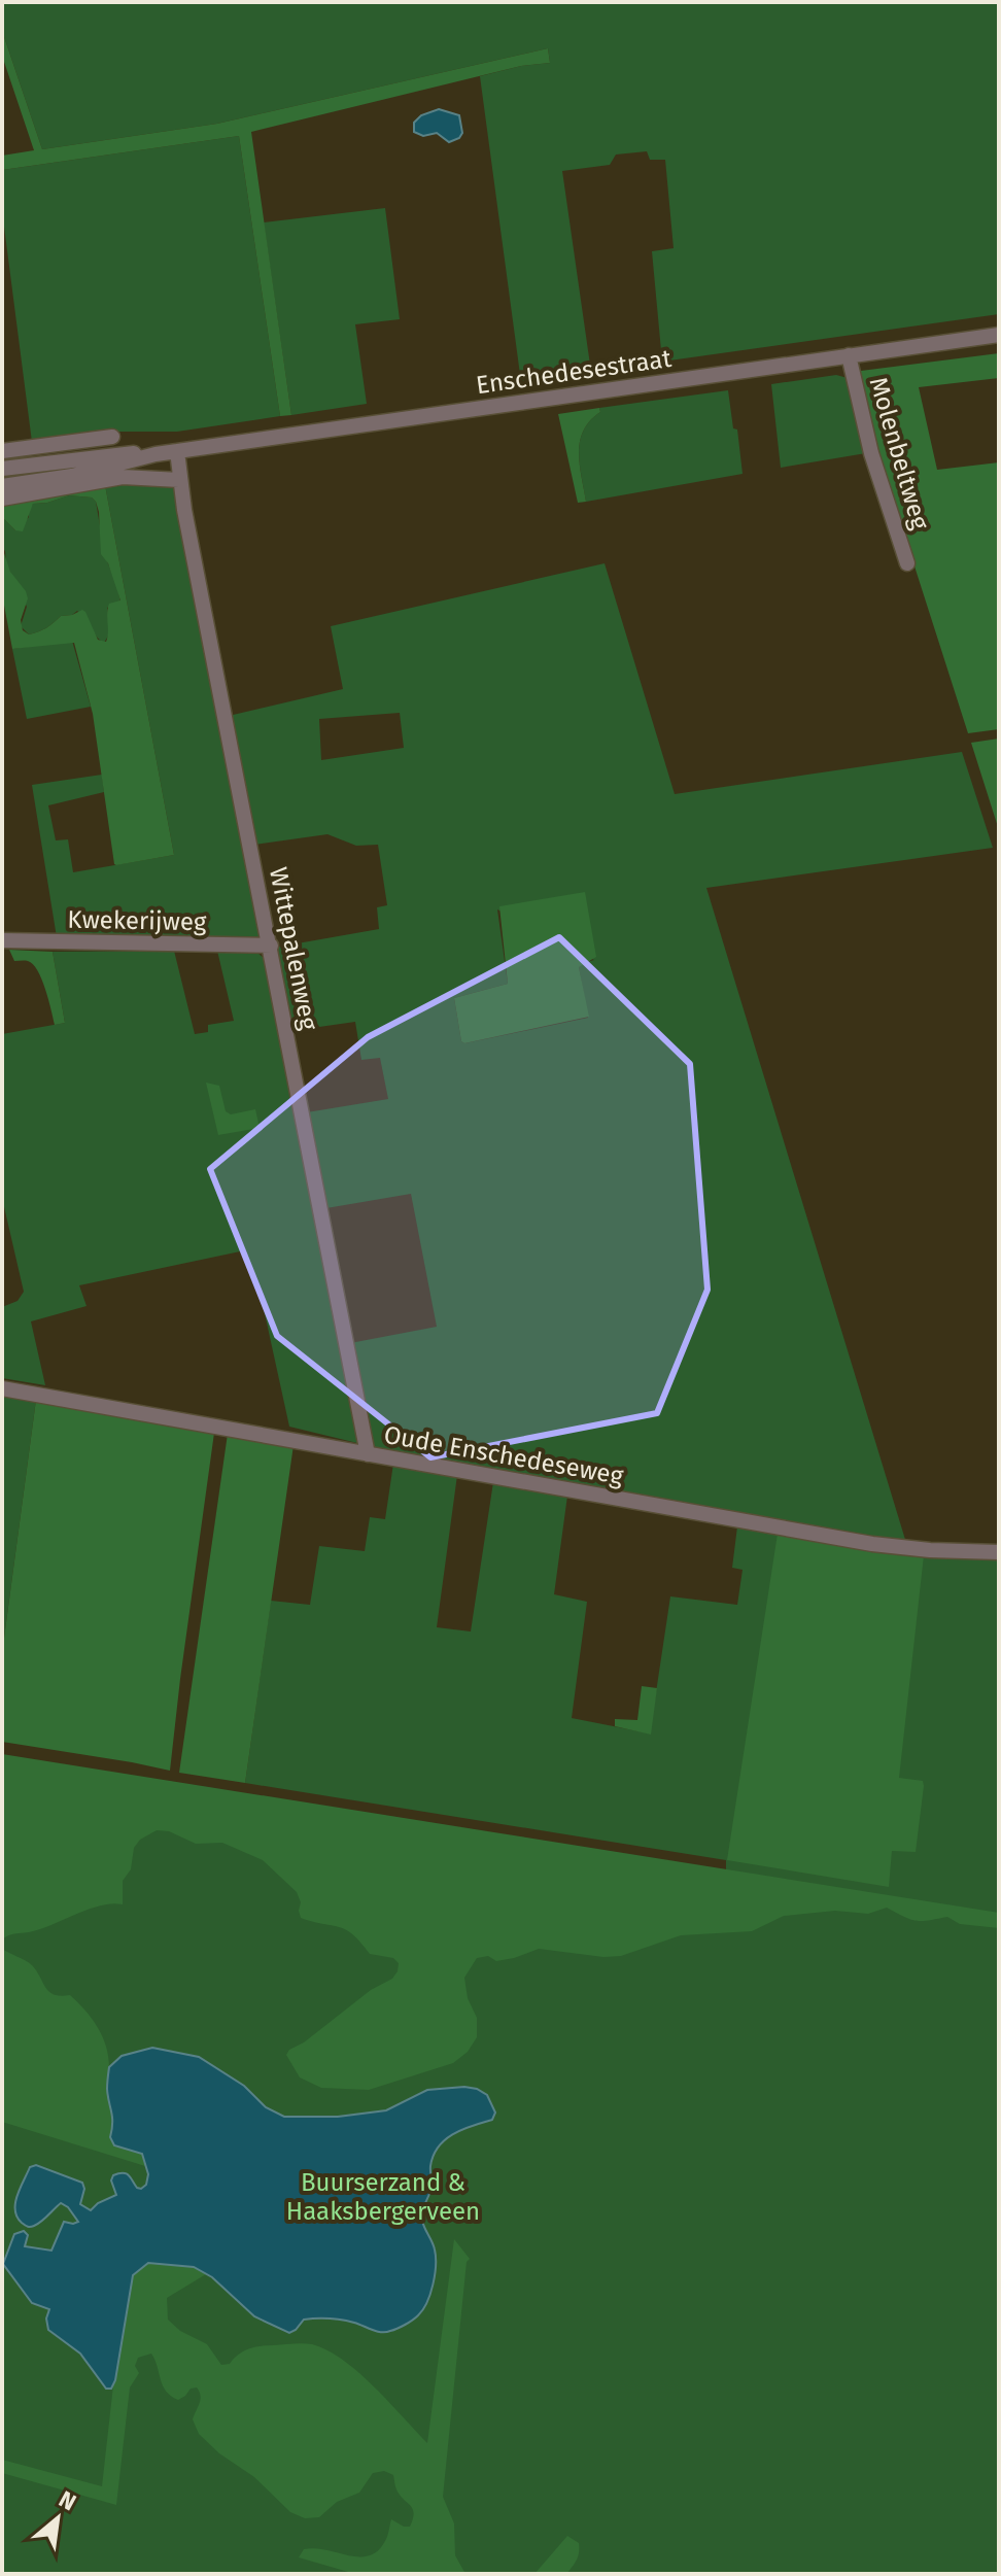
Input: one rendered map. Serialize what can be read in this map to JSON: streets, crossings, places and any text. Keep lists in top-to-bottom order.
{
  "streets": {
    "street": [
      "Enschedesestraat",
      "Molenbeltweg",
      "Kwekerijweg",
      "Wittepalenweg",
      "Oude Enschedeseweg"
    ]
  },
  "crossings": [
    ["Enschedesestraat", "Molenbeltweg"],
    ["Enschedesestraat", "Wittepalenweg"],
    ["Kwekerijweg", "Wittepalenweg"],
    ["Wittepalenweg", "Oude Enschedeseweg"]
  ],
  "parks": ["Buurserzand & Haaksbergerveen"],
  "north": "top right"
}
